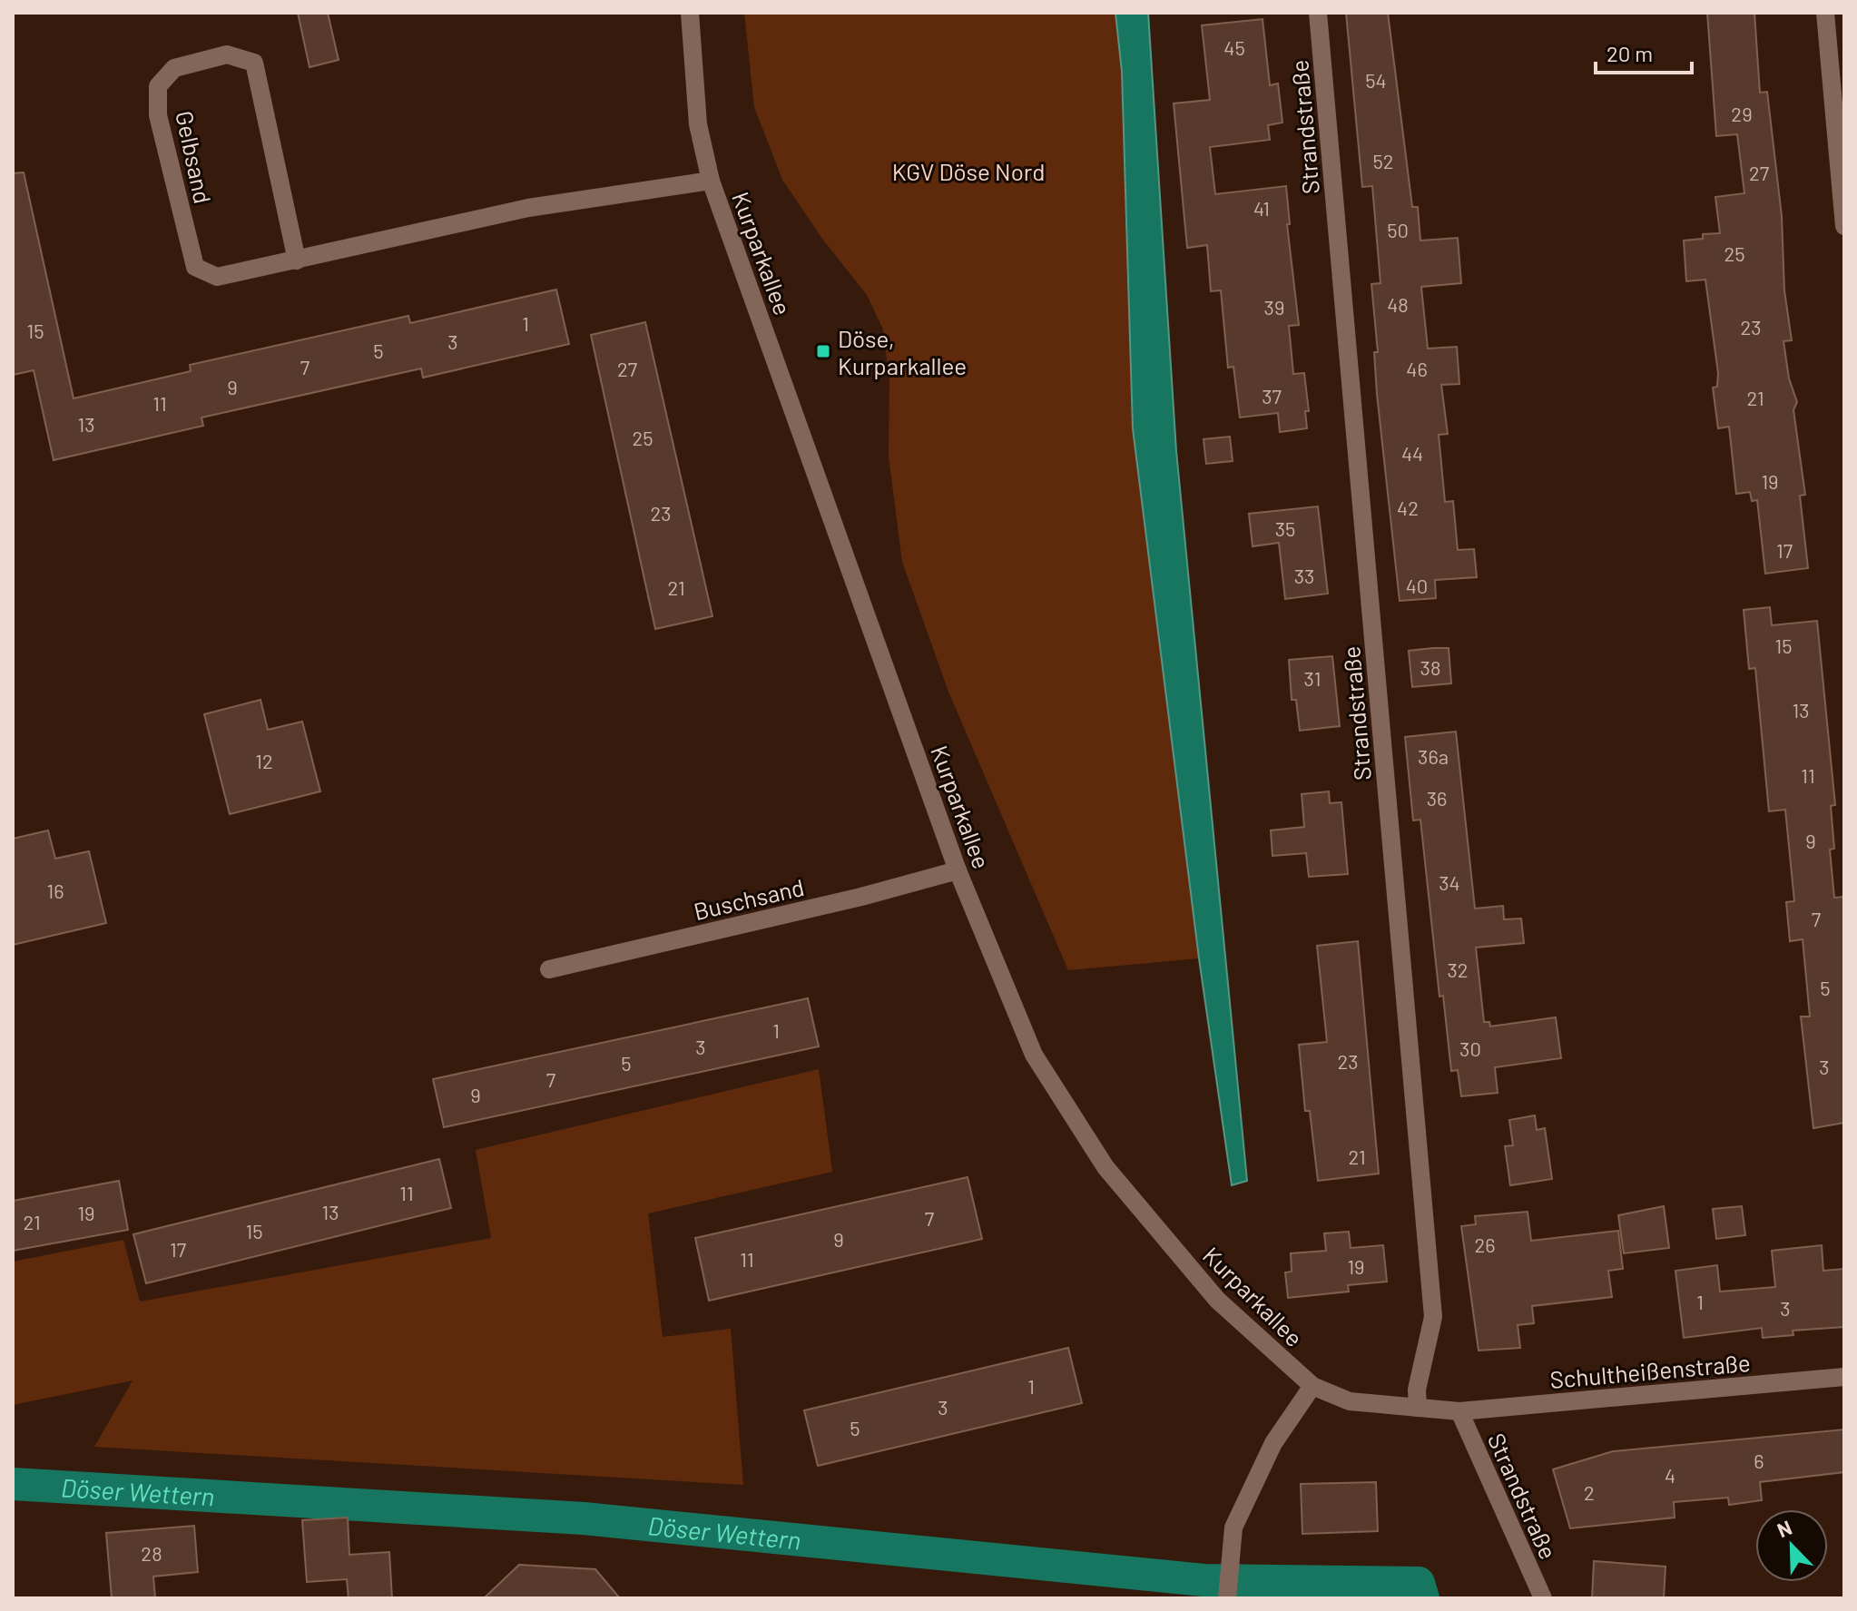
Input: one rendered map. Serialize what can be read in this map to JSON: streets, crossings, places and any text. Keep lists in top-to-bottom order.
{
  "streets": {
    "street": [
      "Strandstraße",
      "Gelbsand",
      "Kurparkallee",
      "Buschsand",
      "Schultheißenstraße"
    ]
  },
  "crossings": [
    ["Strandstraße", "Kurparkallee"],
    ["Strandstraße", "Schultheißenstraße"],
    ["Gelbsand", "Kurparkallee"],
    ["Kurparkallee", "Buschsand"],
    ["Kurparkallee", "Schultheißenstraße"]
  ],
  "water": ["Döser Wettern"],
  "parks": ["KGV Döse Nord"],
  "places": {
    "transit": ["Döse, Kurparkallee"]
  },
  "house_numbers": [
    "45",
    "54",
    "29",
    "52",
    "27",
    "41",
    "50",
    "25",
    "48",
    "39",
    "1",
    "23",
    "15",
    "3",
    "5",
    "7",
    "27",
    "46",
    "9",
    "37",
    "21",
    "11",
    "13",
    "25",
    "44",
    "19",
    "42",
    "23",
    "35",
    "17",
    "33",
    "40",
    "21",
    "15",
    "38",
    "31",
    "13",
    "36a",
    "12",
    "11",
    "36",
    "9",
    "34",
    "16",
    "7",
    "32",
    "5",
    "1",
    "3",
    "30",
    "23",
    "5",
    "3",
    "7",
    "9",
    "21",
    "11",
    "13",
    "19",
    "7",
    "21",
    "15",
    "9",
    "26",
    "17",
    "11",
    "19",
    "1",
    "3",
    "1",
    "3",
    "5",
    "6",
    "4",
    "2",
    "28"
  ],
  "scale_bar": "20 m",
  "north": "top left"
}
